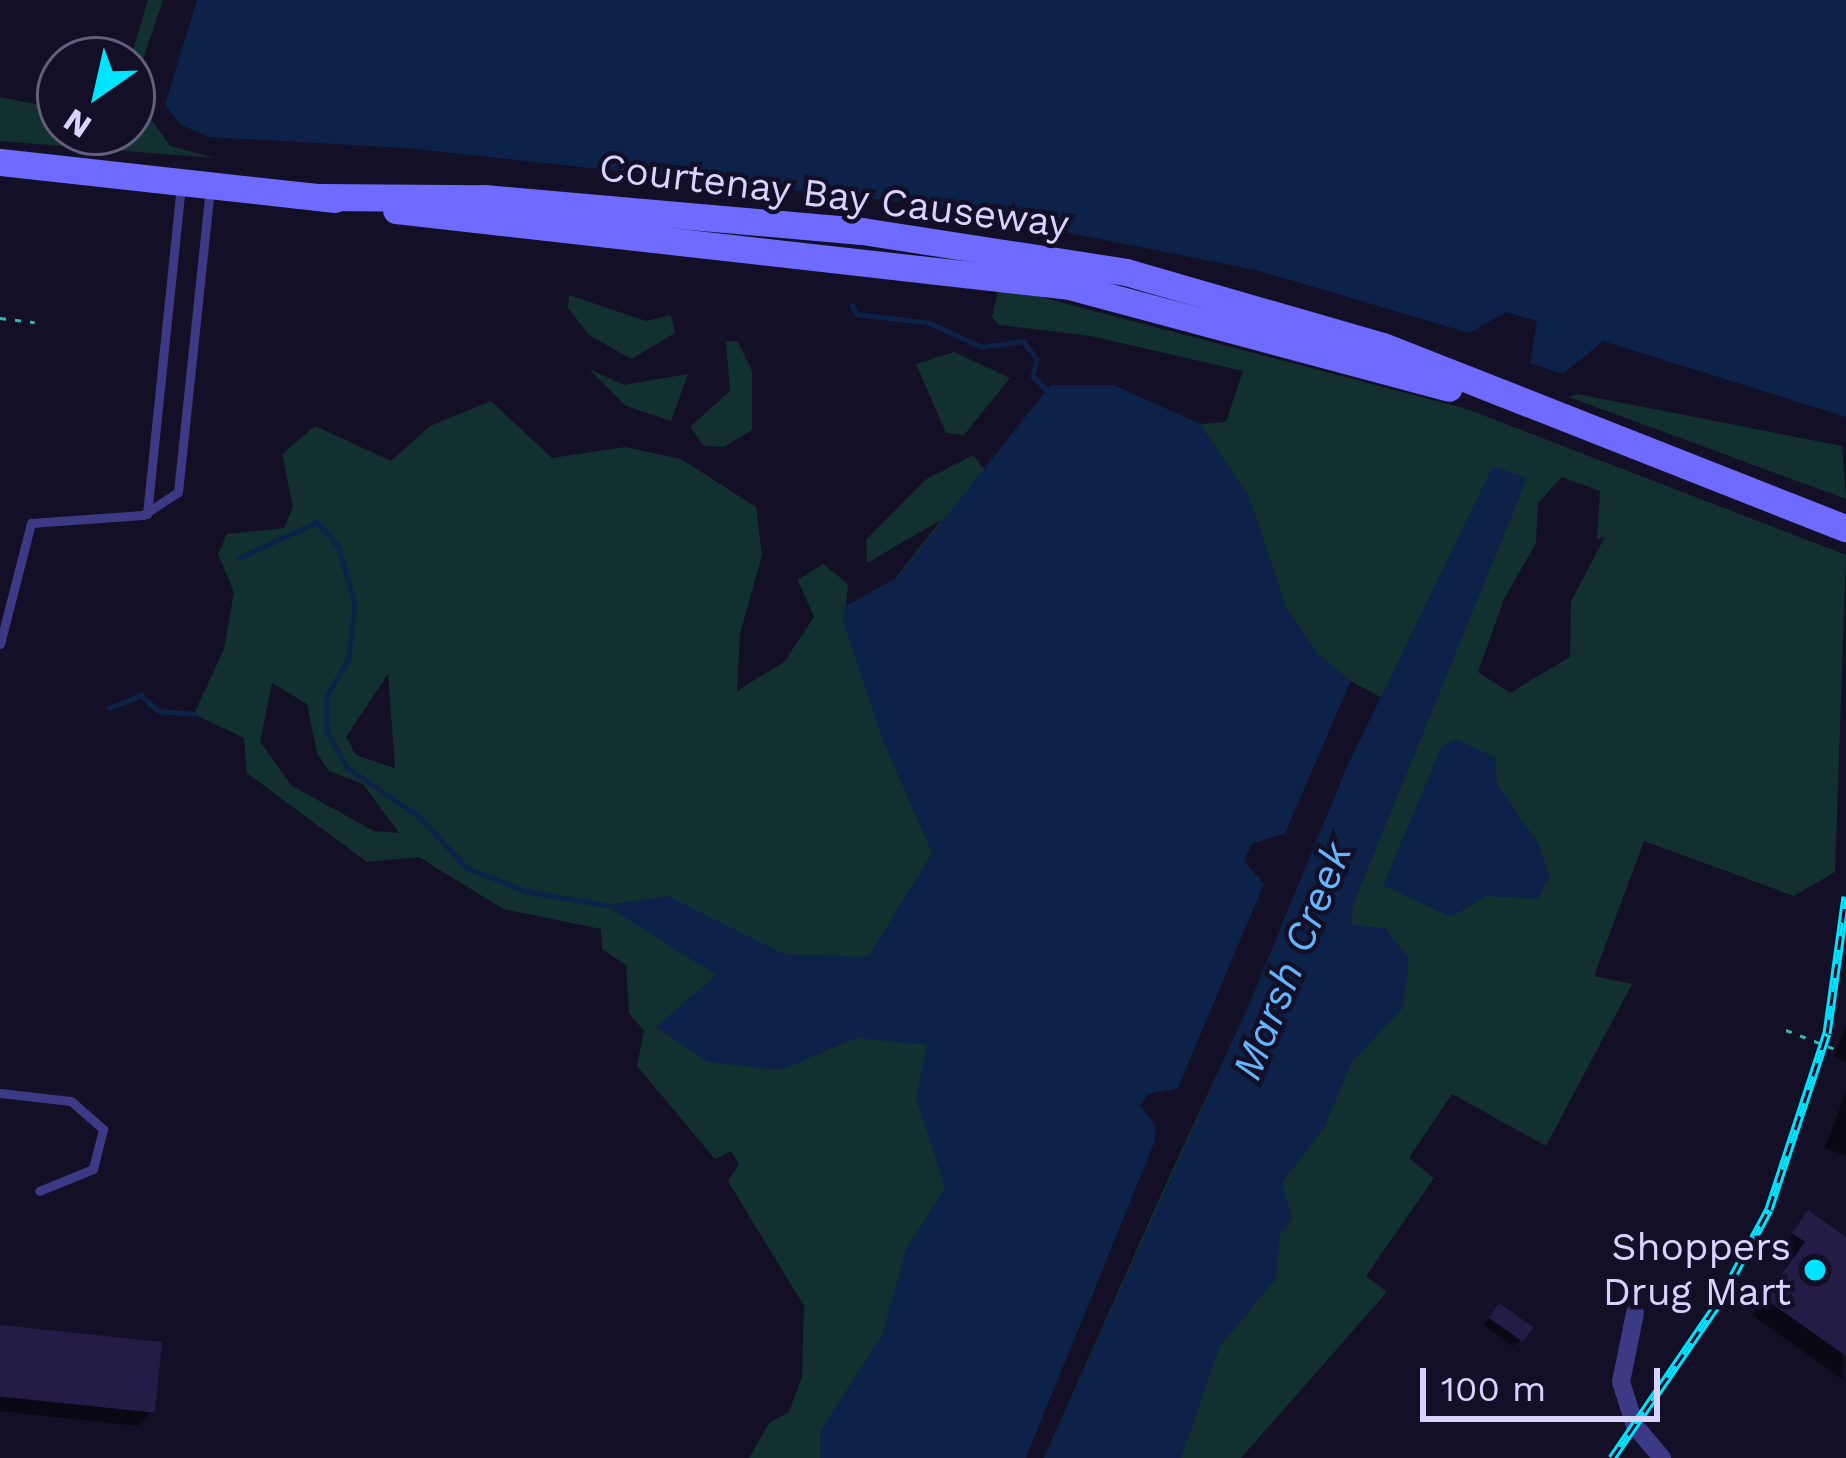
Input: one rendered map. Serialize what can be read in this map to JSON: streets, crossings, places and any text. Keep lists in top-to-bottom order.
{
  "streets": {
    "main road": ["Courtenay Bay Causeway"]
  },
  "water": ["Marsh Creek"],
  "places": ["Shoppers Drug Mart"],
  "scale_bar": "100 m",
  "north": "bottom left"
}
